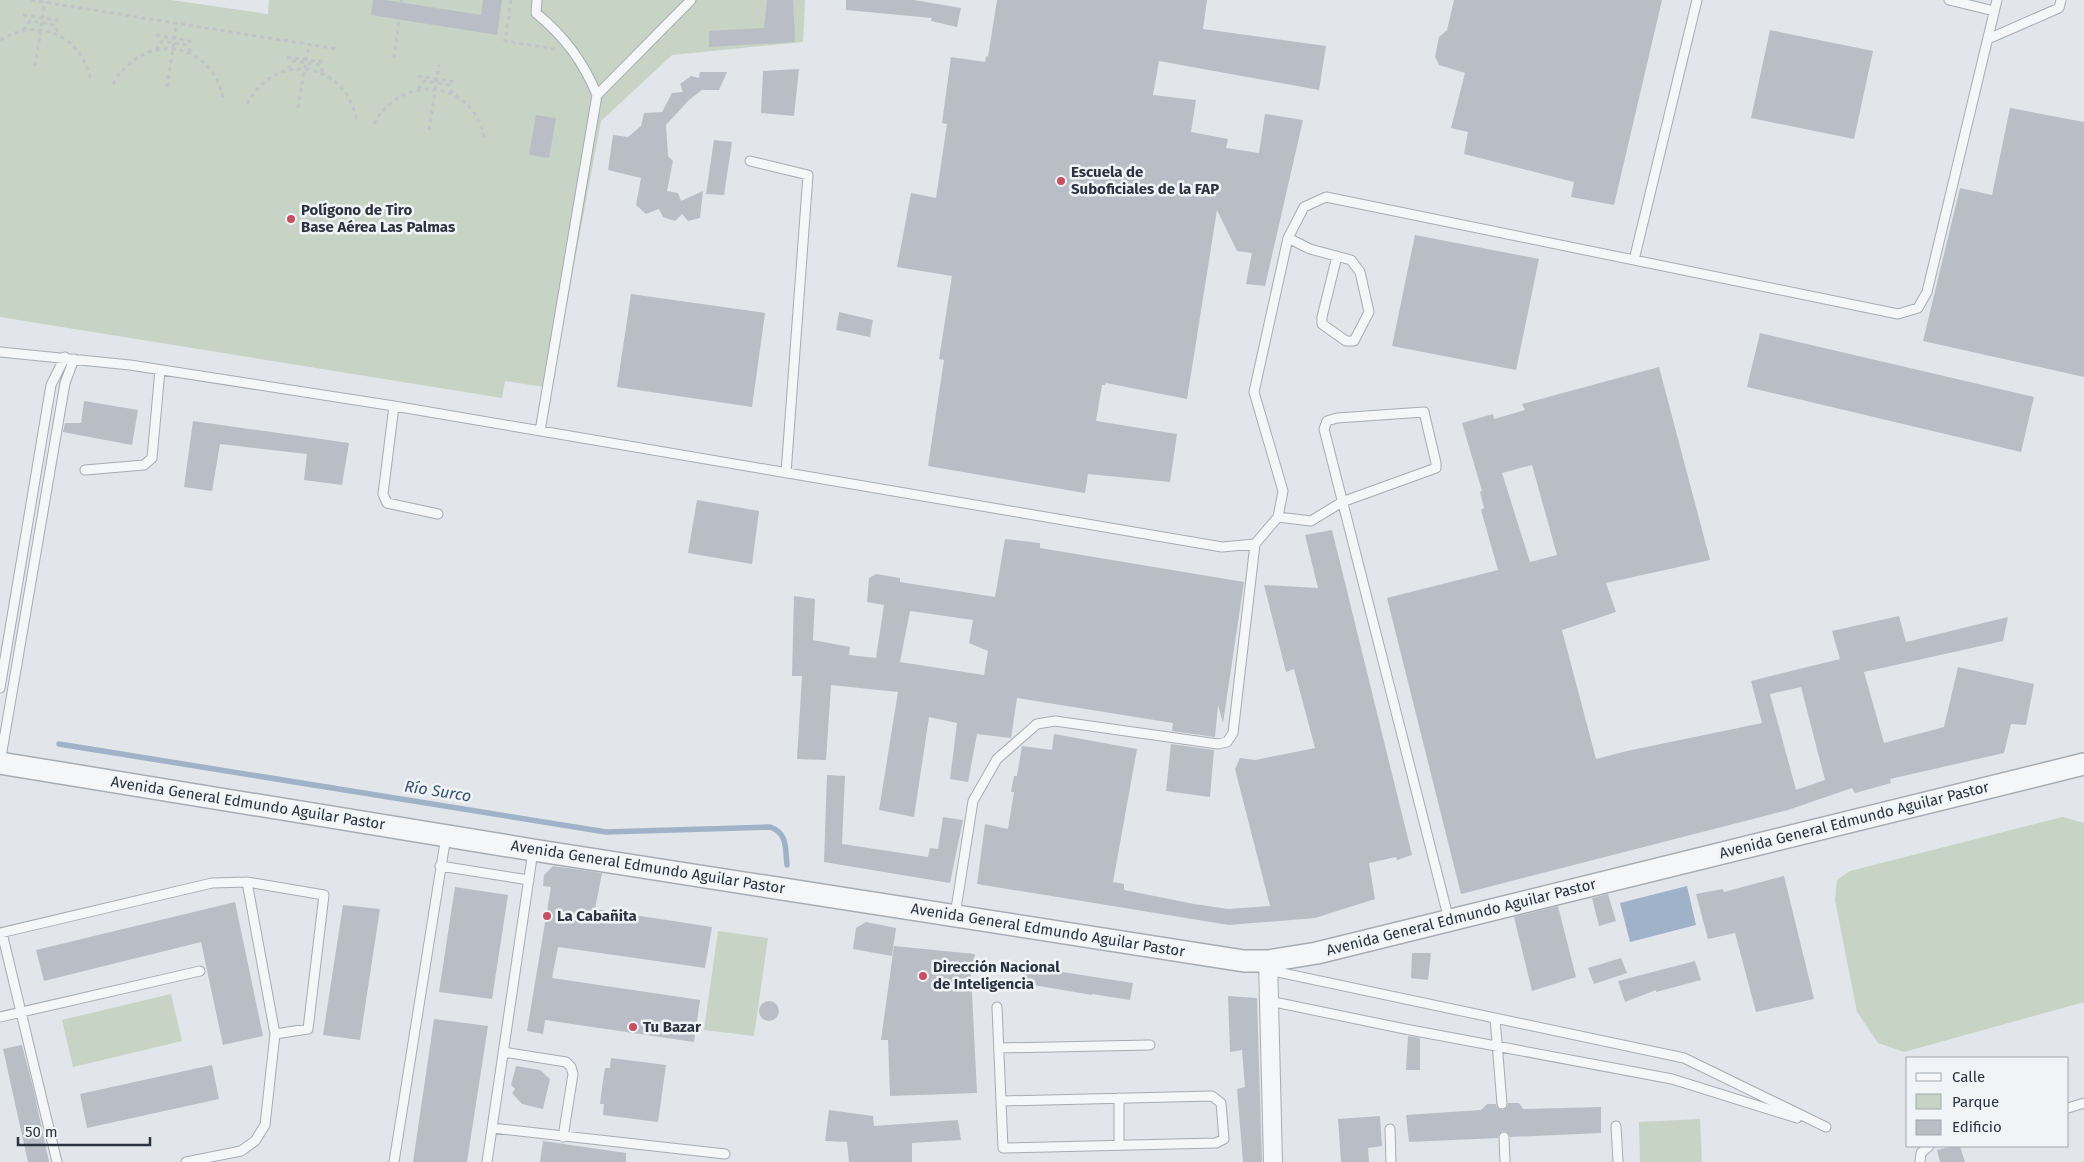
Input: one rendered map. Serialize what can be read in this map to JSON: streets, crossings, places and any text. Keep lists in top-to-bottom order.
{
  "streets": {
    "street": ["Avenida General Edmundo Aguilar Pastor"]
  },
  "water": ["Río Surco"],
  "places": [
    "Escuela de Suboficiales de la FAP",
    "Polígono de Tiro Base Aérea Las Palmas",
    "La Cabañita",
    "Dirección Nacional de Inteligencia",
    "Tu Bazar"
  ],
  "legend": ["Calle", "Parque", "Edificio"],
  "scale_bar": "50 m"
}
